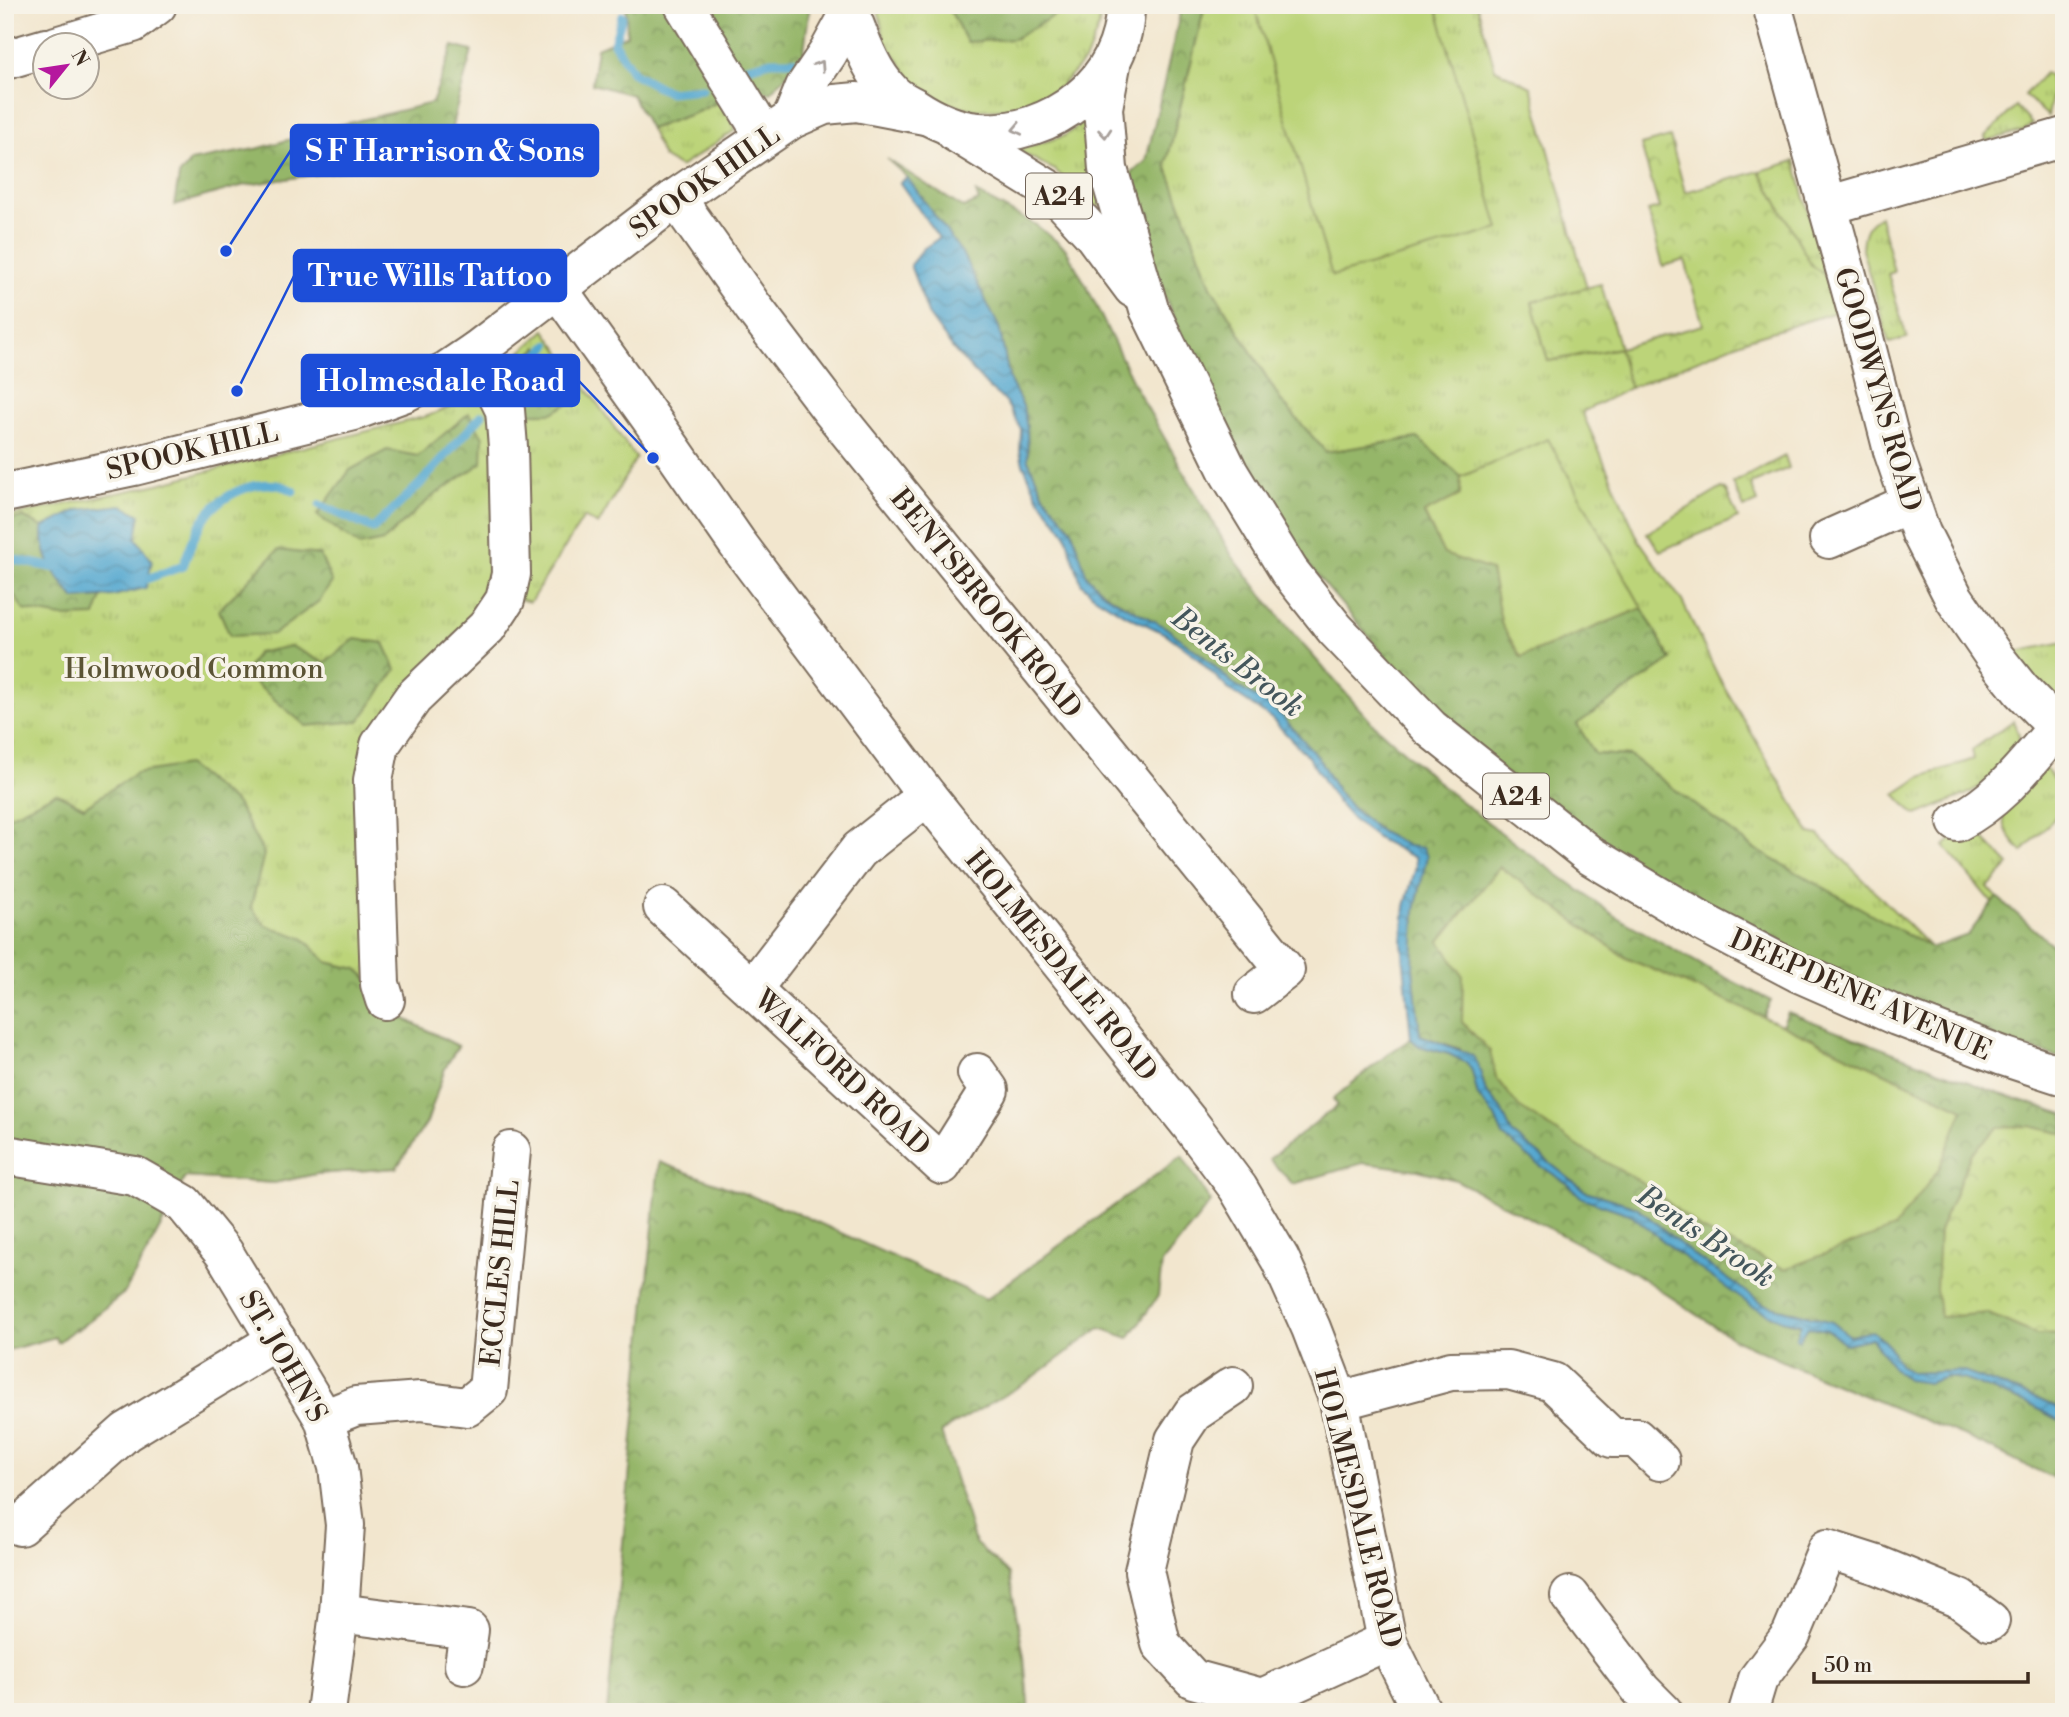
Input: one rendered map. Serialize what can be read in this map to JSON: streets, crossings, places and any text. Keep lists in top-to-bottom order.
{
  "streets": {
    "main road": [
      "SPOOK HILL",
      "A24",
      "GOODWYNS ROAD",
      "BENTSBROOK ROAD",
      "HOLMESDALE ROAD",
      "DEEPDENE AVENUE",
      "WALFORD ROAD",
      "ECCLES HILL",
      "ST. JOHN'S"
    ]
  },
  "crossings": [
    ["SPOOK HILL", "BENTSBROOK ROAD"],
    ["SPOOK HILL", "HOLMESDALE ROAD"],
    ["SPOOK HILL", "DEEPDENE AVENUE"],
    ["ECCLES HILL", "ST. JOHN'S"]
  ],
  "water": ["Bents Brook"],
  "parks": ["Holmwood Common"],
  "places": ["S F Harrison & Sons", "True Wills Tattoo", "Holmesdale Road"],
  "scale_bar": "50 m",
  "north": "top right"
}
